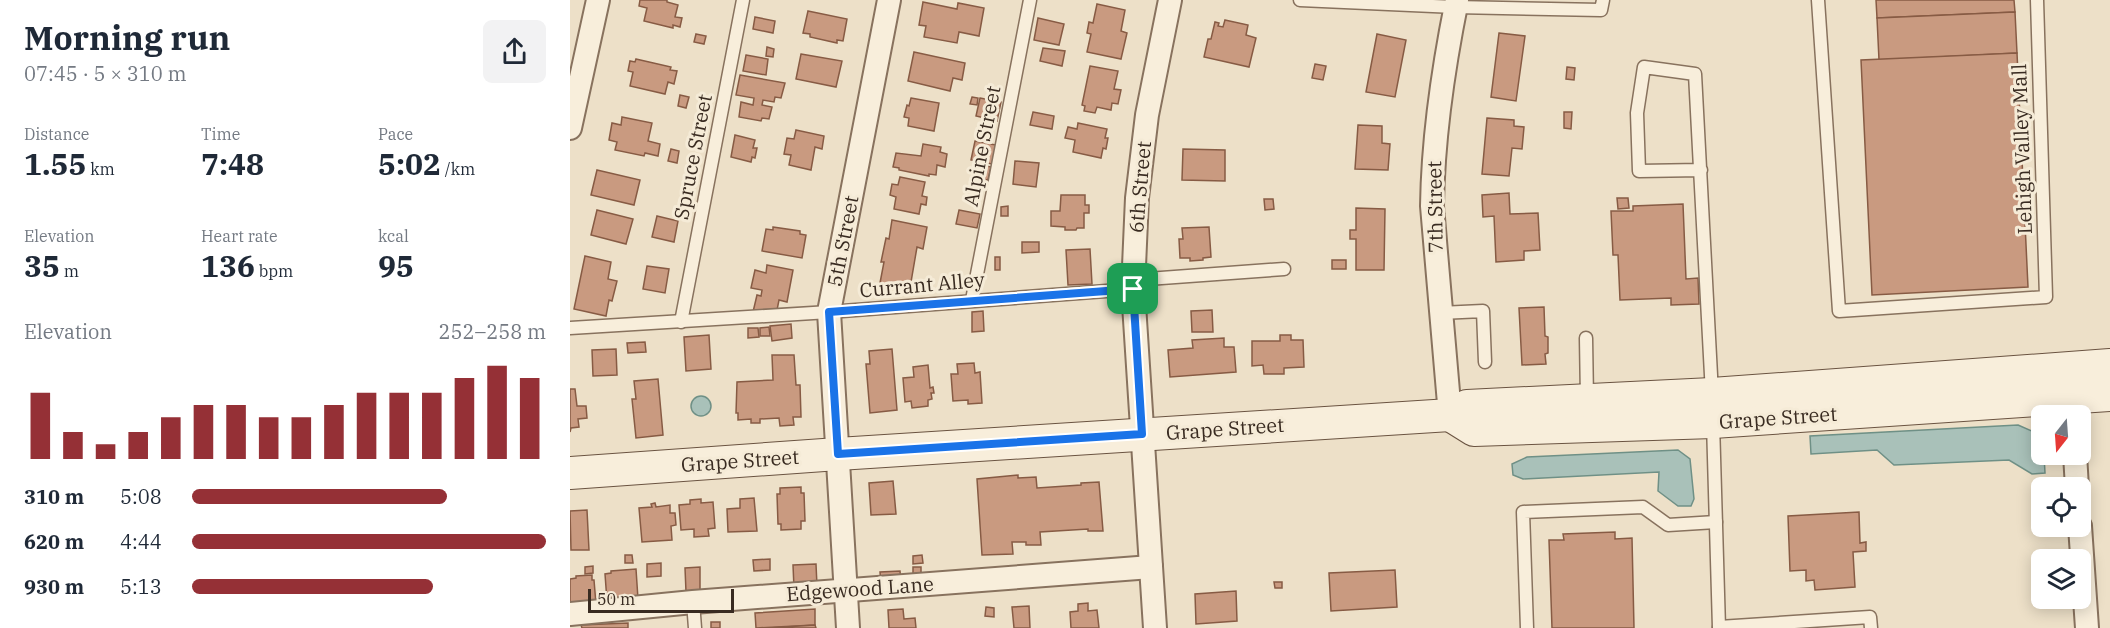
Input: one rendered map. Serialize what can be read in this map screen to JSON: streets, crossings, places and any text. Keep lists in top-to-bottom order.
{
  "streets": {
    "main road": ["Grape Street"],
    "street": [
      "6th Street",
      "7th Street",
      "5th Street",
      "Edgewood Lane"
    ],
    "lane": [
      "Alpine Street",
      "Lehigh Valley Mall",
      "Spruce Street",
      "Currant Alley"
    ]
  },
  "crossings": [
    ["Alpine Street", "Currant Alley"],
    ["Spruce Street", "Currant Alley"],
    ["6th Street", "Currant Alley"],
    ["6th Street", "Grape Street"],
    ["6th Street", "Edgewood Lane"],
    ["7th Street", "Grape Street"],
    ["5th Street", "Currant Alley"],
    ["5th Street", "Grape Street"],
    ["5th Street", "Edgewood Lane"]
  ],
  "scale_bar": "50 m",
  "north": "bottom",
  "page": {
    "heading": ["Morning run", "07:45 · 5 × 310 m"],
    "stats": [
      ["Distance", "1.55 km"],
      ["Time", "7:48"],
      ["Pace", "5:02 /km"],
      ["Elevation", "35 m"],
      ["Heart rate", "136 bpm"],
      ["kcal", "95"]
    ],
    "chart": ["Elevation", "252–258 m"],
    "list": [
      {
        "name": "310 m",
        "note": "5:08"
      },
      {
        "name": "620 m",
        "note": "4:44"
      },
      {
        "name": "930 m",
        "note": "5:13"
      }
    ],
    "scale": "50 m"
  }
}
